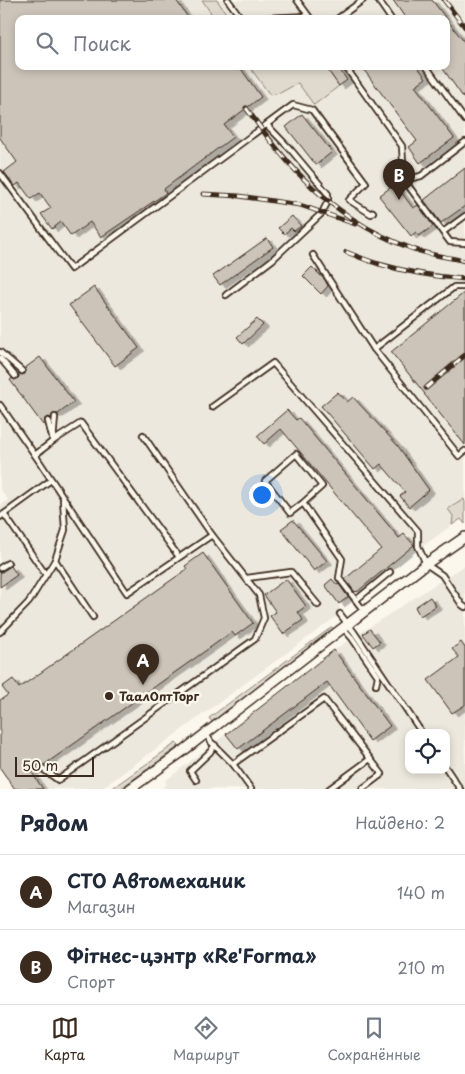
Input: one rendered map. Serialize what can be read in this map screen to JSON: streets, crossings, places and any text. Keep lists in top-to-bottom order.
{
  "places": ["ТаалОптТорг"],
  "scale_bar": "50 m",
  "page": {
    "search": "Поиск",
    "pins": ["B", "A"],
    "scale": "50 m",
    "heading": ["Рядом", "Найдено: 2"],
    "list": [
      {
        "mark": "A",
        "name": "СТО Автомеханик",
        "note": "Магазин",
        "value": "140 m"
      },
      {
        "mark": "B",
        "name": "Фітнес-цэнтр «Re'Forma»",
        "note": "Спорт",
        "value": "210 m"
      }
    ],
    "nav": ["Карта", "Маршрут", "Сохранённые"]
  }
}
